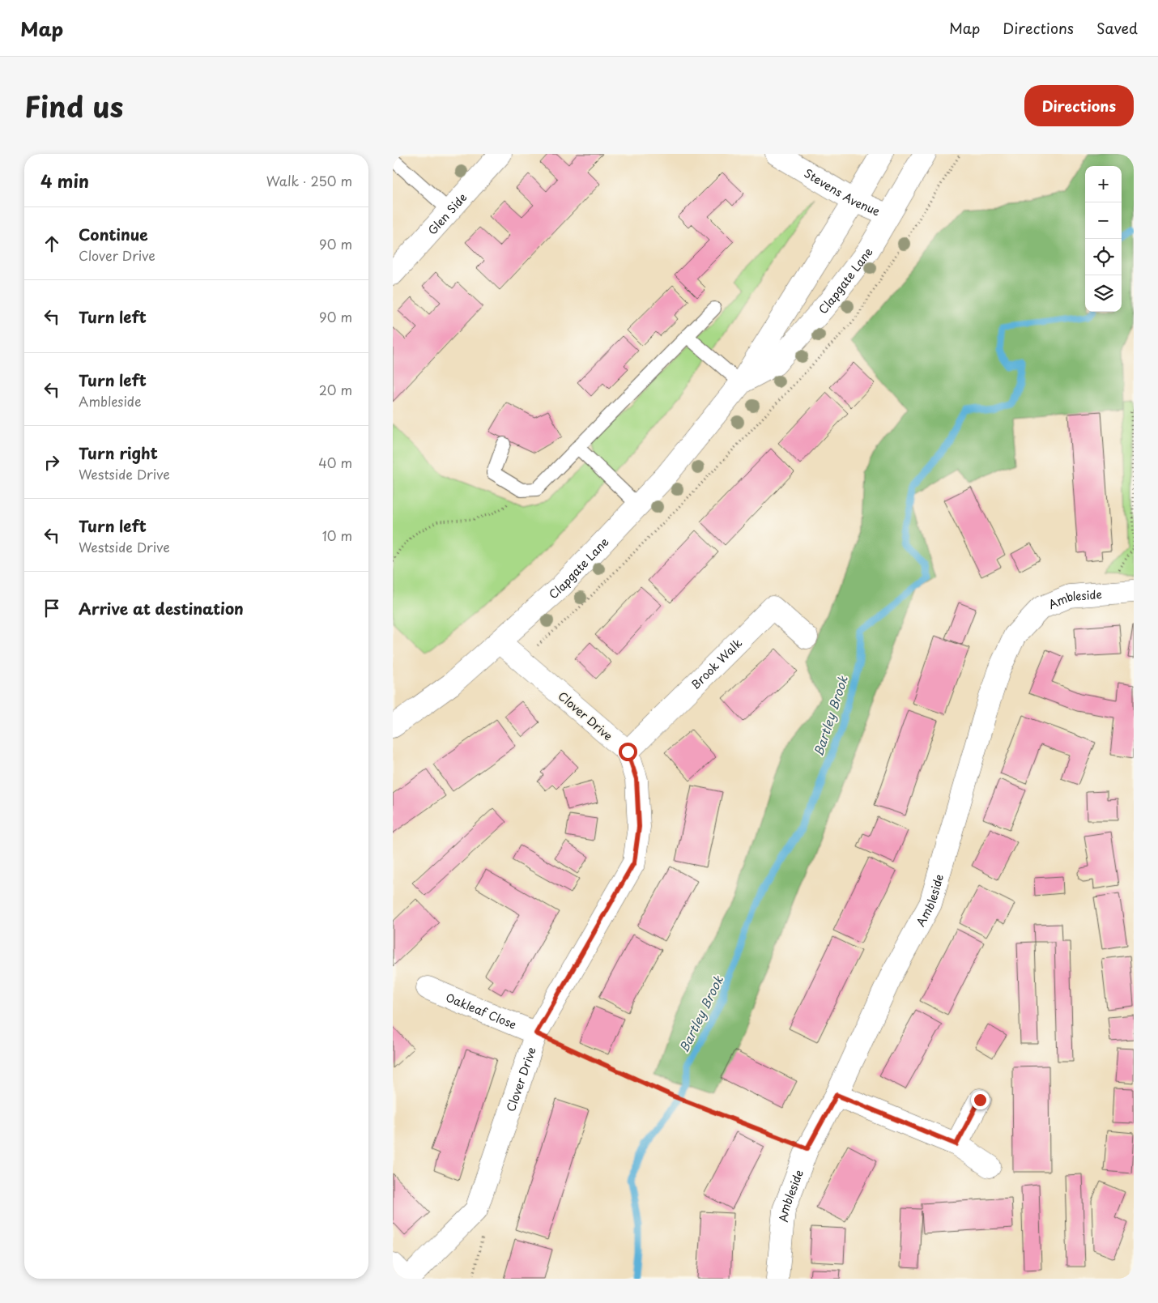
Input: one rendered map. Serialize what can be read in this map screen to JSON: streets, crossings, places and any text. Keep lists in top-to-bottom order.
{
  "streets": {
    "street": [
      "Stevens Avenue",
      "Glen Side",
      "Clapgate Lane",
      "Ambleside",
      "Brook Walk",
      "Clover Drive",
      "Oakleaf Close"
    ]
  },
  "crossings": [
    ["Stevens Avenue", "Clapgate Lane"],
    ["Clapgate Lane", "Clover Drive"],
    ["Brook Walk", "Clover Drive"],
    ["Clover Drive", "Oakleaf Close"]
  ],
  "water": ["Bartley Brook"],
  "page": {
    "header": "Map",
    "nav": ["Map", "Directions", "Saved"],
    "title": "Find us",
    "buttons": "Directions",
    "heading": ["4 min", "Walk · 250 m"],
    "map_buttons": ["+", "−"],
    "list": [
      ["Continue", "Clover Drive", "90 m"],
      ["Turn left", "90 m"],
      ["Turn left", "Ambleside", "20 m"],
      ["Turn right", "Westside Drive", "40 m"],
      ["Turn left", "Westside Drive", "10 m"],
      "Arrive at destination"
    ]
  }
}
